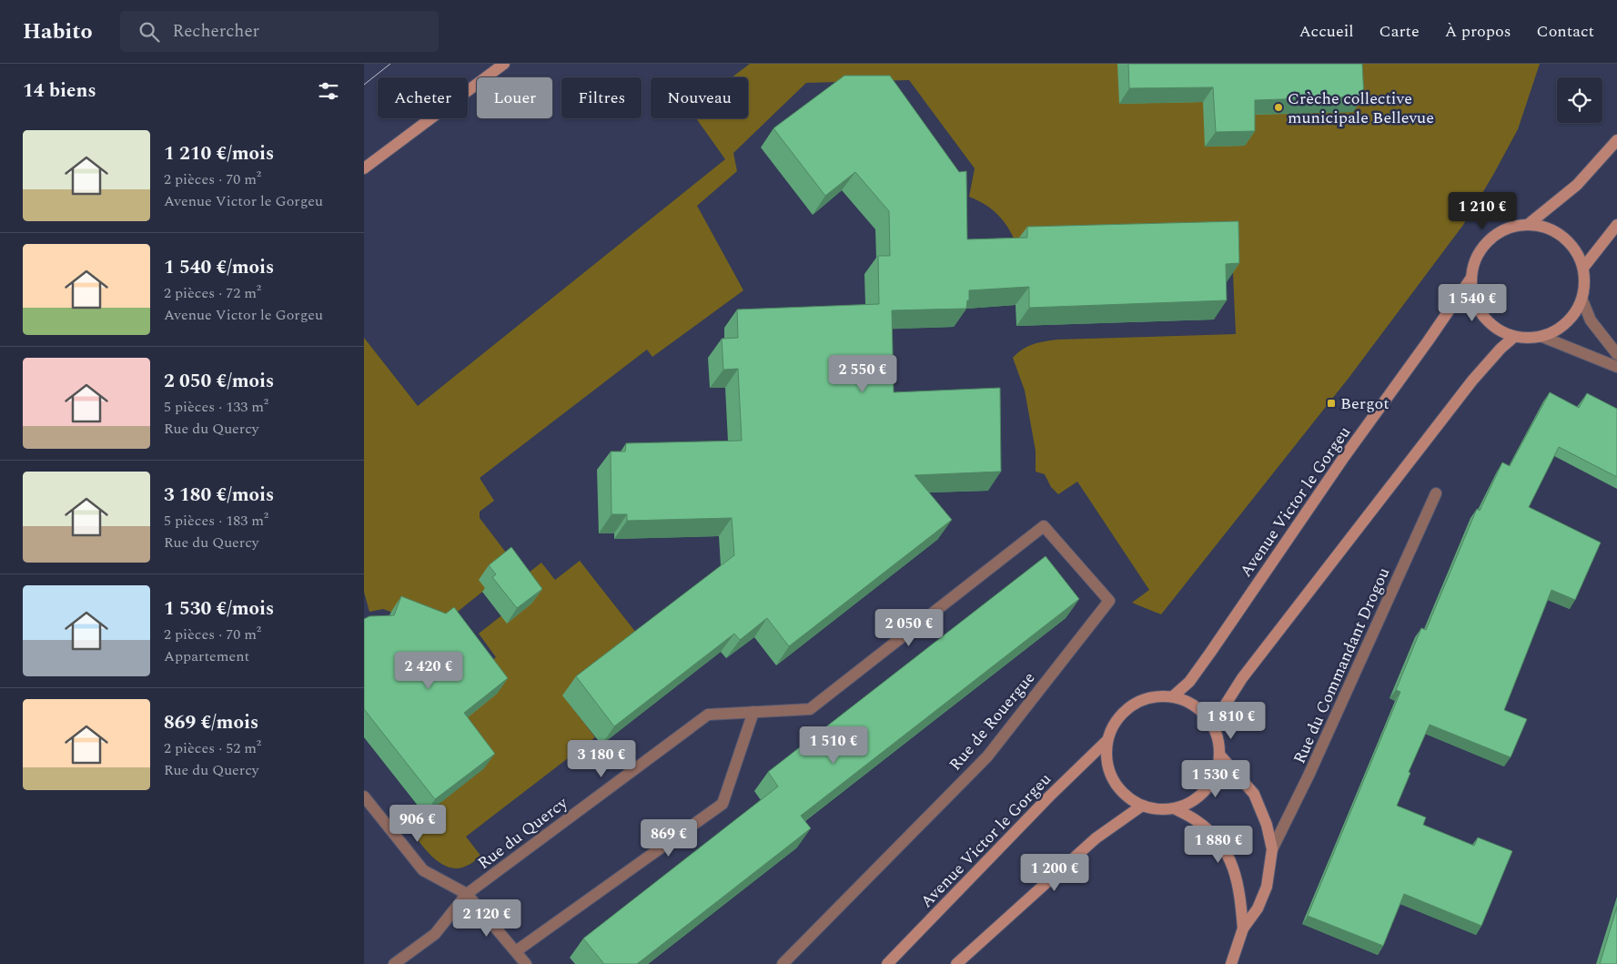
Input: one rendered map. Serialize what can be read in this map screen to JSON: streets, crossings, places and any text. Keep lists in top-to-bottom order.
{
  "streets": {
    "main road": ["Avenue Victor le Gorgeu"],
    "street": ["Rue du Commandant Drogou", "Rue de Rouergue", "Rue du Quercy"]
  },
  "crossings": [
    ["Rue de Rouergue", "Rue du Quercy"]
  ],
  "places": {
    "other": ["Crèche collective municipale Bellevue"],
    "transit": ["Bergot"]
  },
  "page": {
    "header": "Habito",
    "search": "Rechercher",
    "nav": [
      "Accueil",
      "Carte",
      "À propos",
      "Contact"
    ],
    "heading": "14 biens",
    "chip": [
      "Acheter",
      "Louer",
      "Filtres",
      "Nouveau"
    ],
    "list": [
      {
        "name": "1 210 €/mois",
        "note": "2 pièces · 70 m² · Avenue Victor le Gorgeu"
      },
      {
        "name": "1 540 €/mois",
        "note": "2 pièces · 72 m² · Avenue Victor le Gorgeu"
      },
      {
        "name": "2 050 €/mois",
        "note": "5 pièces · 133 m² · Rue du Quercy"
      },
      {
        "name": "3 180 €/mois",
        "note": "5 pièces · 183 m² · Rue du Quercy"
      },
      {
        "name": "1 530 €/mois",
        "note": "2 pièces · 70 m² · Appartement"
      },
      {
        "name": "869 €/mois",
        "note": "2 pièces · 52 m² · Rue du Quercy"
      }
    ],
    "price": [
      "1 210 €",
      "1 540 €",
      "2 550 €",
      "2 050 €",
      "2 420 €",
      "1 810 €",
      "1 510 €",
      "3 180 €",
      "1 530 €",
      "906 €",
      "869 €",
      "1 880 €",
      "1 200 €",
      "2 120 €"
    ]
  }
}
